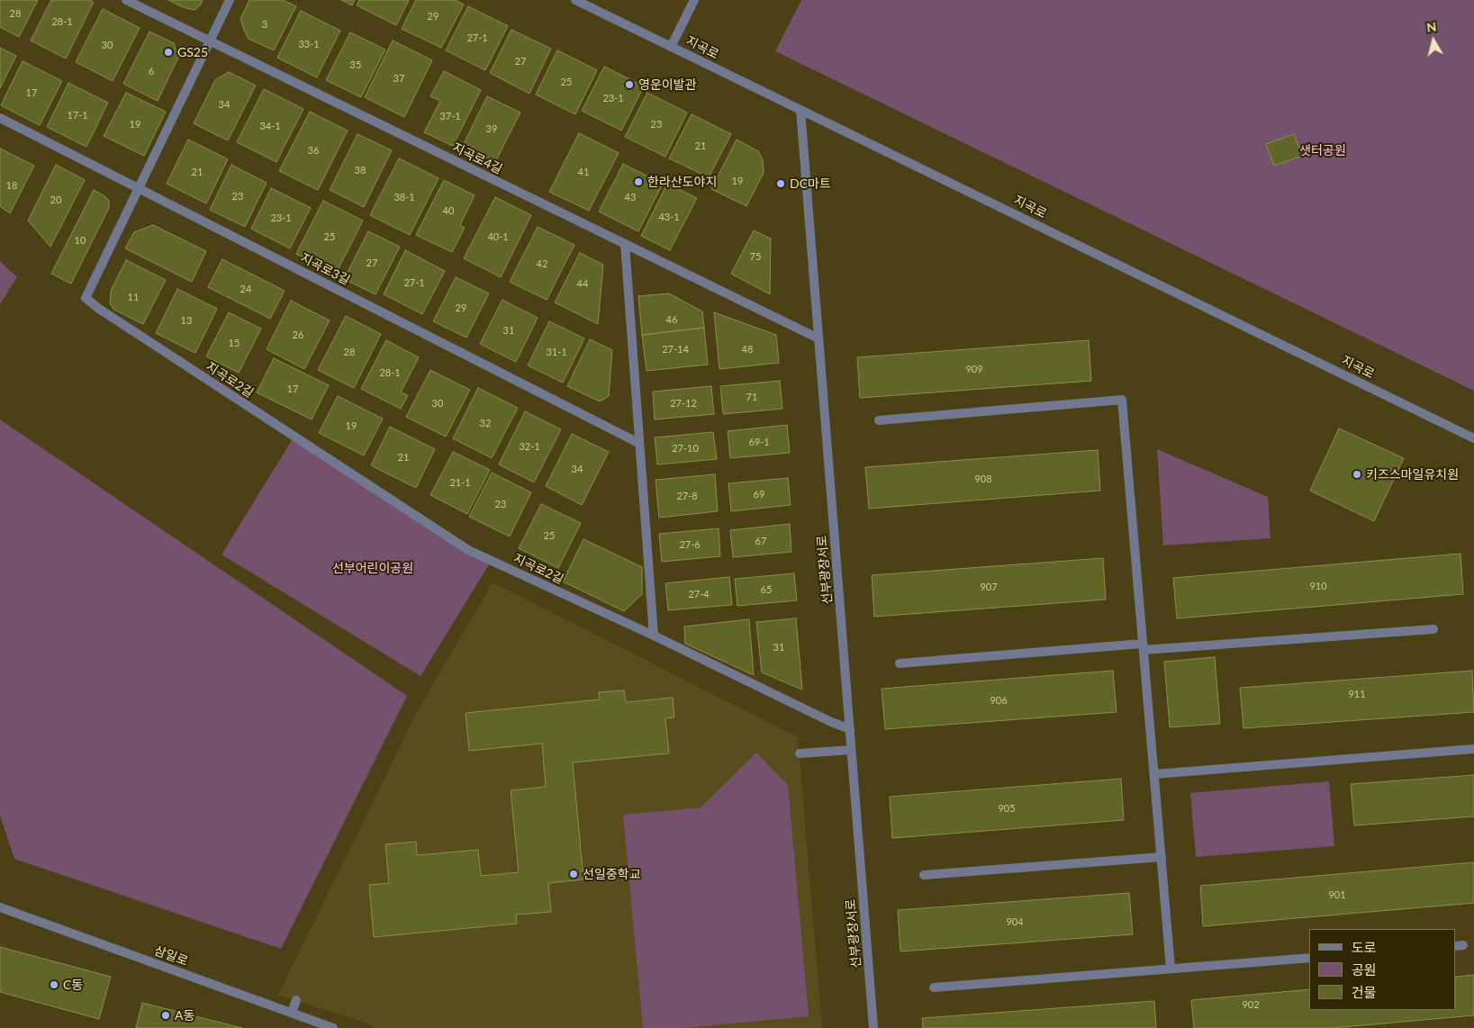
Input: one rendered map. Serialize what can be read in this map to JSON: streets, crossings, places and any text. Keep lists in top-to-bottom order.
{
  "streets": {
    "street": [
      "지곡로",
      "지곡로4길",
      "지곡로3길",
      "지곡로2길",
      "선부광장서로",
      "삼일로"
    ]
  },
  "crossings": [
    ["지곡로", "선부광장서로"],
    ["지곡로4길", "지곡로2길"],
    ["지곡로4길", "선부광장서로"],
    ["지곡로3길", "지곡로2길"],
    ["지곡로2길", "선부광장서로"]
  ],
  "parks": ["샛터공원", "선부어린이공원"],
  "places": [
    "GS25",
    "영운이발관",
    "한라산도야지",
    "DC마트",
    "키즈스마일유치원",
    "선일중학교",
    "C동",
    "A동"
  ],
  "house_numbers": [
    "28",
    "29",
    "28-1",
    "3",
    "27-1",
    "33-1",
    "30",
    "27",
    "35",
    "6",
    "37",
    "25",
    "17",
    "23-1",
    "34",
    "17-1",
    "37-1",
    "19",
    "23",
    "34-1",
    "39",
    "21",
    "36",
    "38",
    "21",
    "41",
    "19",
    "18",
    "23",
    "38-1",
    "43",
    "20",
    "40",
    "43-1",
    "23-1",
    "25",
    "40-1",
    "10",
    "75",
    "27",
    "42",
    "27-1",
    "44",
    "24",
    "11",
    "29",
    "46",
    "13",
    "31",
    "26",
    "15",
    "27-14",
    "48",
    "28",
    "31-1",
    "909",
    "28-1",
    "17",
    "71",
    "30",
    "27-12",
    "32",
    "19",
    "69-1",
    "32-1",
    "27-10",
    "21",
    "34",
    "908",
    "21-1",
    "69",
    "27-8",
    "23",
    "25",
    "67",
    "27-6",
    "910",
    "907",
    "65",
    "27-4",
    "31",
    "911",
    "906",
    "905",
    "901",
    "904",
    "902"
  ],
  "legend": ["도로", "공원", "건물"],
  "north": "top"
}
